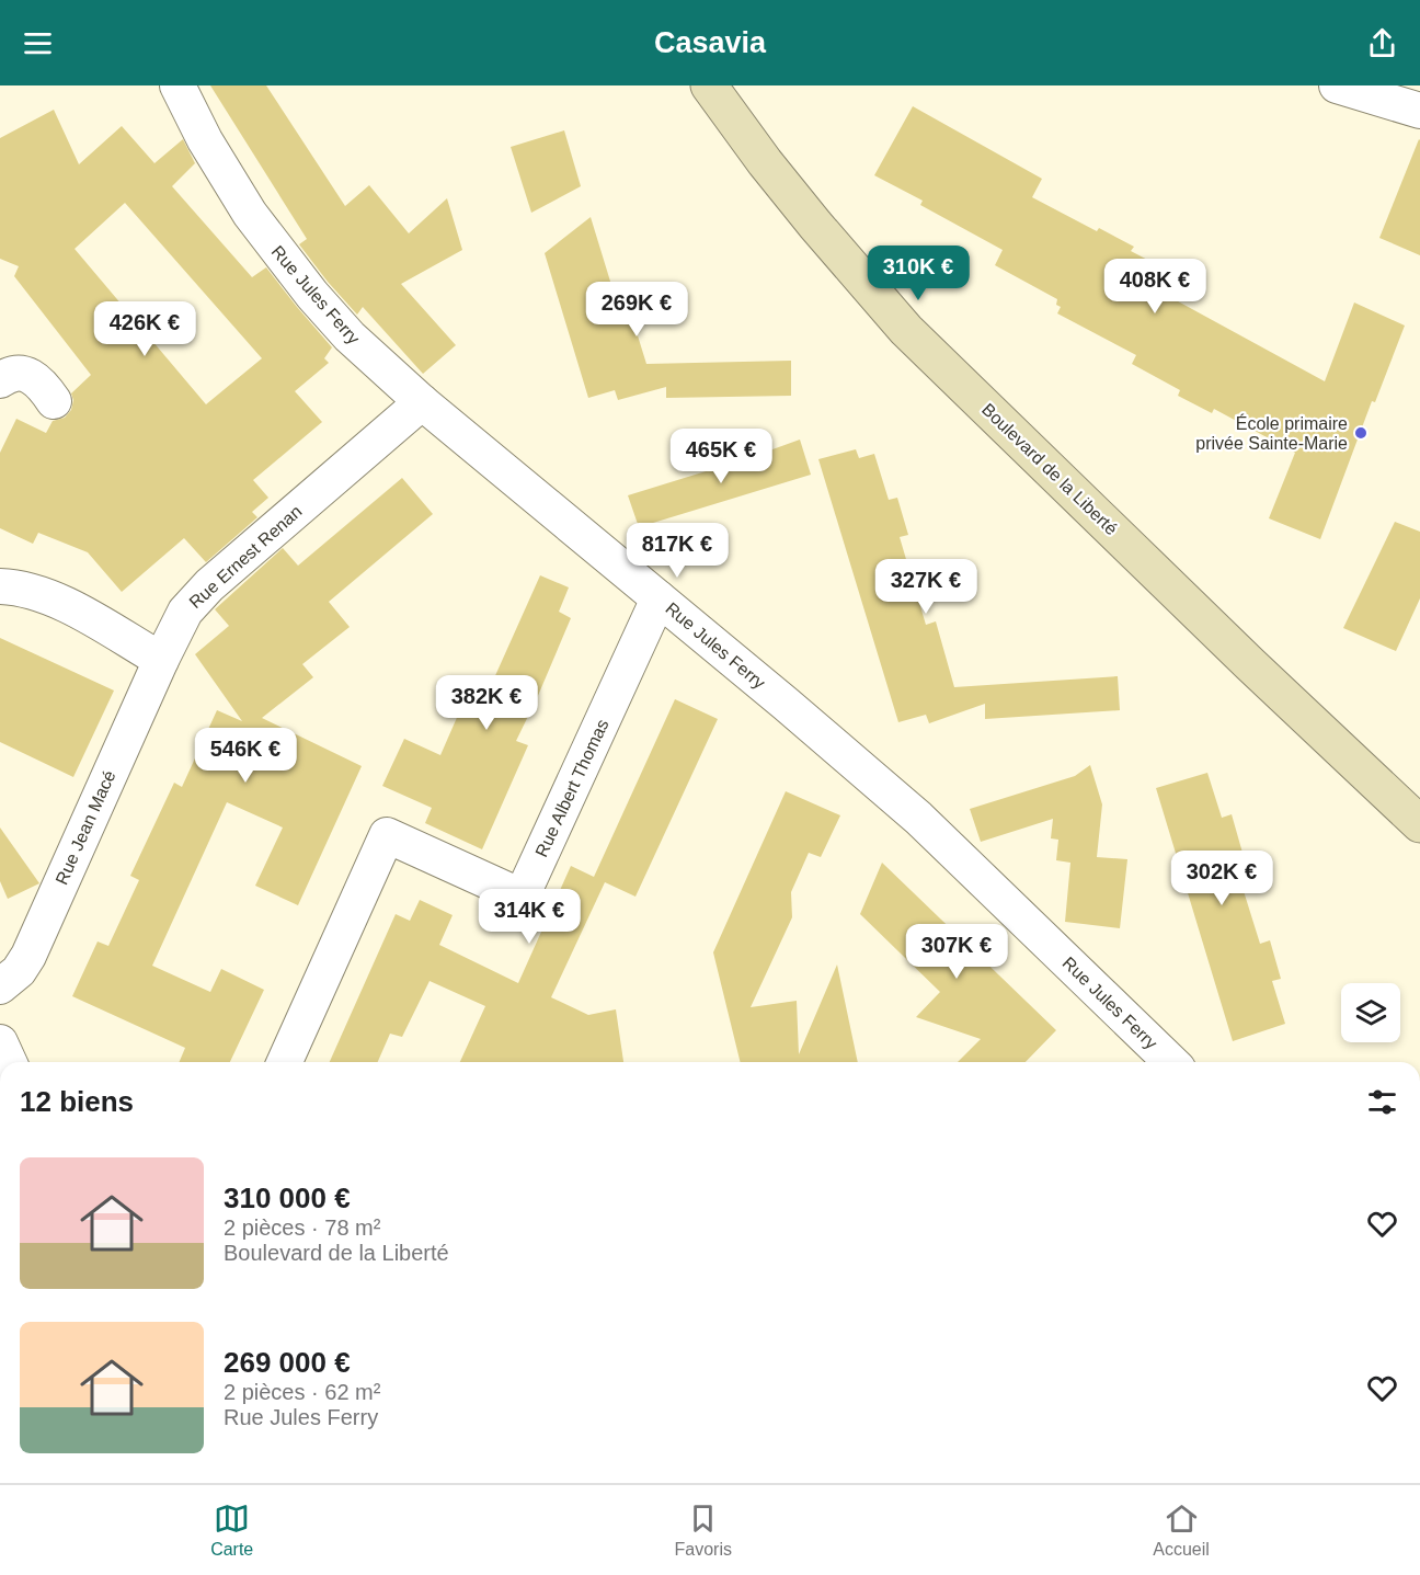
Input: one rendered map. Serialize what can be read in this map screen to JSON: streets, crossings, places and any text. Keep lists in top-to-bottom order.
{
  "streets": {
    "main road": ["Boulevard de la Liberté"],
    "street": [
      "Rue Jules Ferry",
      "Rue Ernest Renan",
      "Rue Albert Thomas",
      "Rue Jean Macé"
    ]
  },
  "crossings": [
    ["Rue Jules Ferry", "Rue Ernest Renan"],
    ["Rue Jules Ferry", "Rue Albert Thomas"],
    ["Rue Ernest Renan", "Rue Jean Macé"]
  ],
  "places": ["École primaire privée Sainte-Marie"],
  "page": {
    "header": "Casavia",
    "price": [
      "310K €",
      "408K €",
      "269K €",
      "426K €",
      "465K €",
      "817K €",
      "327K €",
      "382K €",
      "546K €",
      "302K €",
      "314K €",
      "307K €"
    ],
    "heading": "12 biens",
    "list": [
      {
        "name": "310 000 €",
        "note": "2 pièces · 78 m² · Boulevard de la Liberté"
      },
      {
        "name": "269 000 €",
        "note": "2 pièces · 62 m² · Rue Jules Ferry"
      }
    ],
    "tabs": ["Carte", "Favoris", "Accueil"]
  }
}
